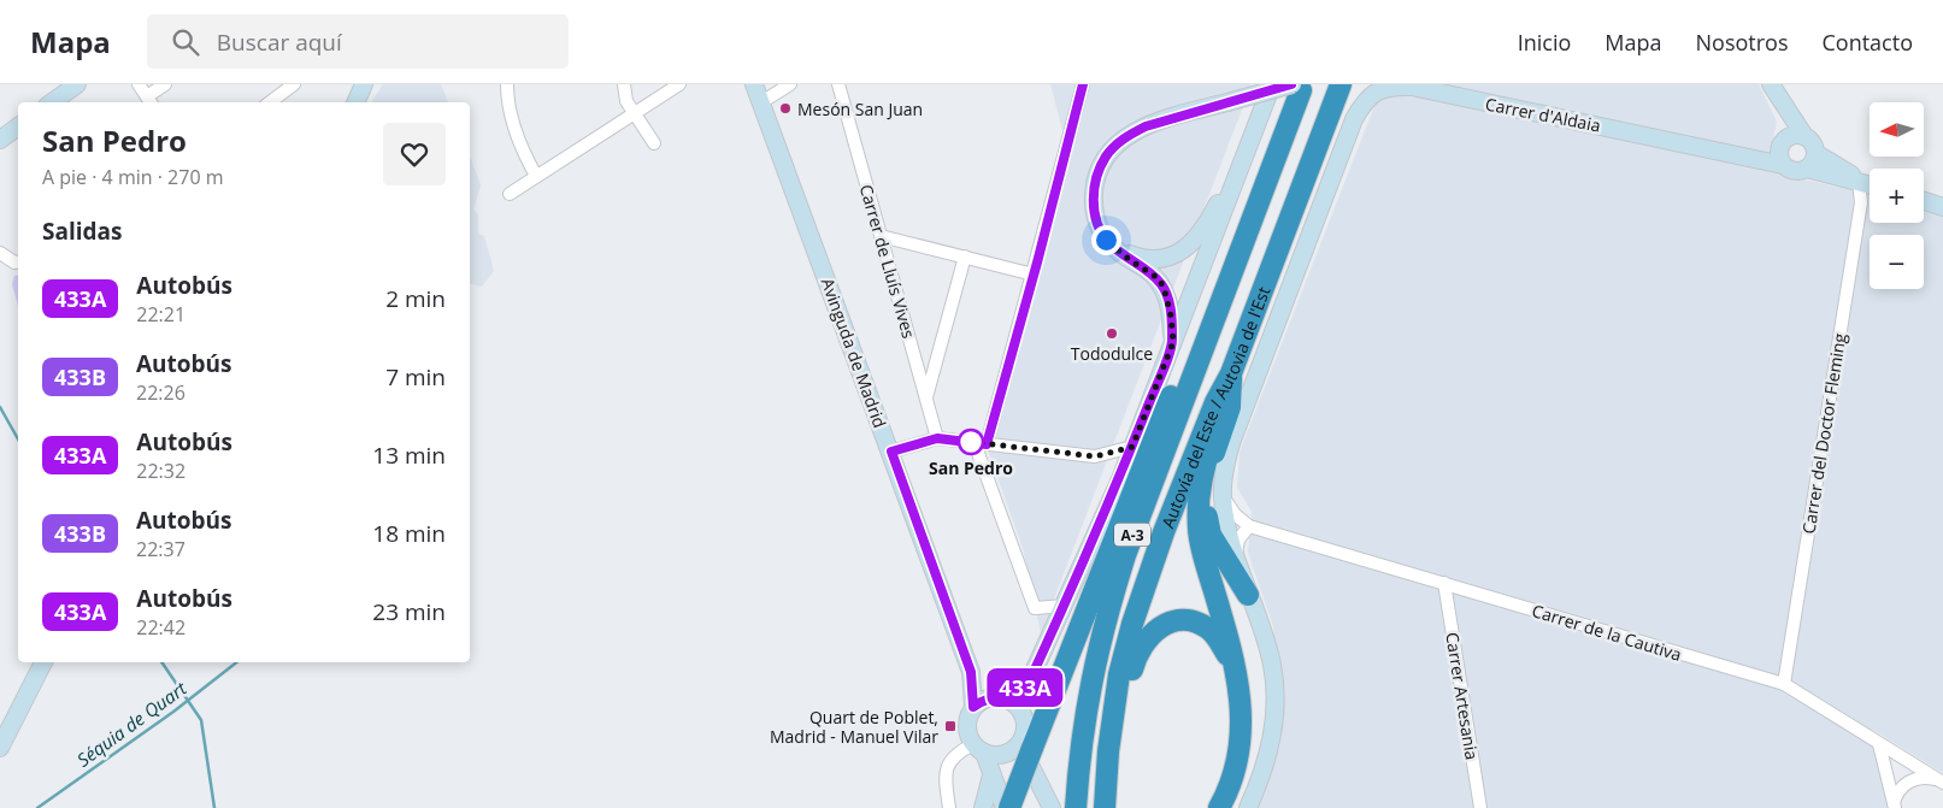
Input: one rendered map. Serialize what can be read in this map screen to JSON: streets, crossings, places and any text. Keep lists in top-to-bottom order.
{
  "streets": {
    "highway": ["Autovía del Este / Autovia de l'Est", "A-3"],
    "street": [
      "Carrer d'Aldaia",
      "Carrer de Lluís Vives",
      "Avinguda de Madrid",
      "Carrer del Doctor Fleming",
      "Carrer de la Cautiva",
      "Carrer Artesania"
    ]
  },
  "crossings": [
    ["Carrer del Doctor Fleming", "Carrer de la Cautiva"],
    ["Carrer de la Cautiva", "Carrer Artesania"]
  ],
  "water": ["Séquia de Quart"],
  "places": {
    "other": ["Mesón San Juan", "Tododulce", "San Pedro"],
    "transit": ["Quart de Poblet, Madrid - Manuel Vilar"]
  },
  "lines": ["bus line 433A"],
  "north": "left",
  "page": {
    "header": "Mapa",
    "search": "Buscar aquí",
    "nav": [
      "Inicio",
      "Mapa",
      "Nosotros",
      "Contacto"
    ],
    "on_map": "433A",
    "map_buttons": ["+", "−"],
    "heading": [
      ["San Pedro", "A pie · 4 min · 270 m"],
      "Salidas"
    ],
    "list": [
      {
        "mark": "433A",
        "name": "Autobús",
        "note": "22:21",
        "value": "2 min"
      },
      {
        "mark": "433B",
        "name": "Autobús",
        "note": "22:26",
        "value": "7 min"
      },
      {
        "mark": "433A",
        "name": "Autobús",
        "note": "22:32",
        "value": "13 min"
      },
      {
        "mark": "433B",
        "name": "Autobús",
        "note": "22:37",
        "value": "18 min"
      },
      {
        "mark": "433A",
        "name": "Autobús",
        "note": "22:42",
        "value": "23 min"
      }
    ]
  }
}
